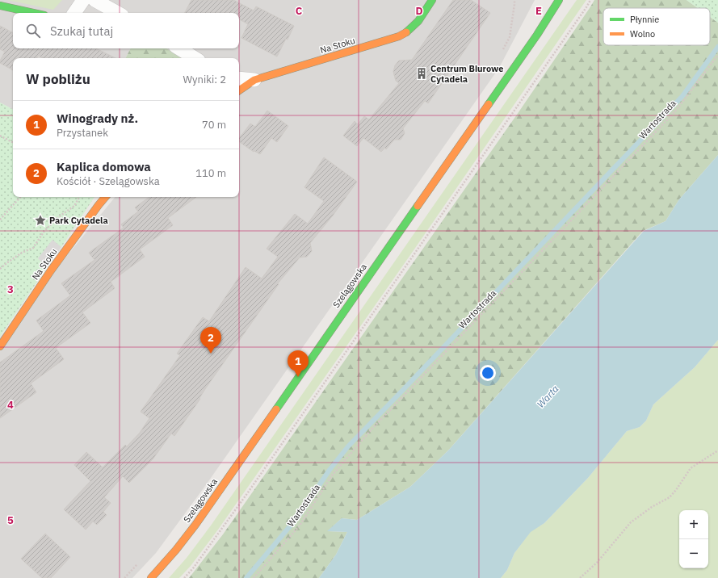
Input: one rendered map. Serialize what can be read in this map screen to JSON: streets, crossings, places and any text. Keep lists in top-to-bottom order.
{
  "streets": {
    "street": ["Na Stoku", "Szelągowska"],
    "path": ["Wartostrada"]
  },
  "water": ["Warta"],
  "places": {
    "building": ["Centrum Biurowe Cytadela"],
    "place": ["Park Cytadela"]
  },
  "legend": ["Płynnie", "Wolno"],
  "page": {
    "search": "Szukaj tutaj",
    "heading": ["W pobliżu", "Wyniki: 2"],
    "list": [
      {
        "mark": "1",
        "name": "Winogrady nż.",
        "note": "Przystanek",
        "value": "70 m"
      },
      {
        "mark": "2",
        "name": "Kaplica domowa",
        "note": "Kościół · Szelągowska",
        "value": "110 m"
      }
    ],
    "pins": ["2", "1"],
    "map_buttons": ["+", "−"]
  },
  "grid": {
    "columns": ["C", "D", "E"],
    "rows": ["3", "4", "5"]
  }
}
